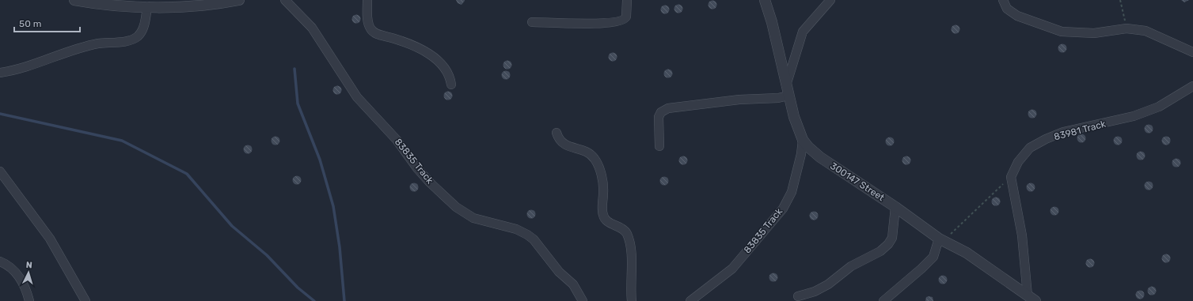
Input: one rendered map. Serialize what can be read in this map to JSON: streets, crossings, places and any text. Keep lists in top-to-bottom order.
{
  "streets": {
    "street": ["83981 Track", "83835 Track", "300147 Street"]
  },
  "crossings": [
    ["83835 Track", "300147 Street"]
  ],
  "scale_bar": "50 m",
  "north": "top"
}
